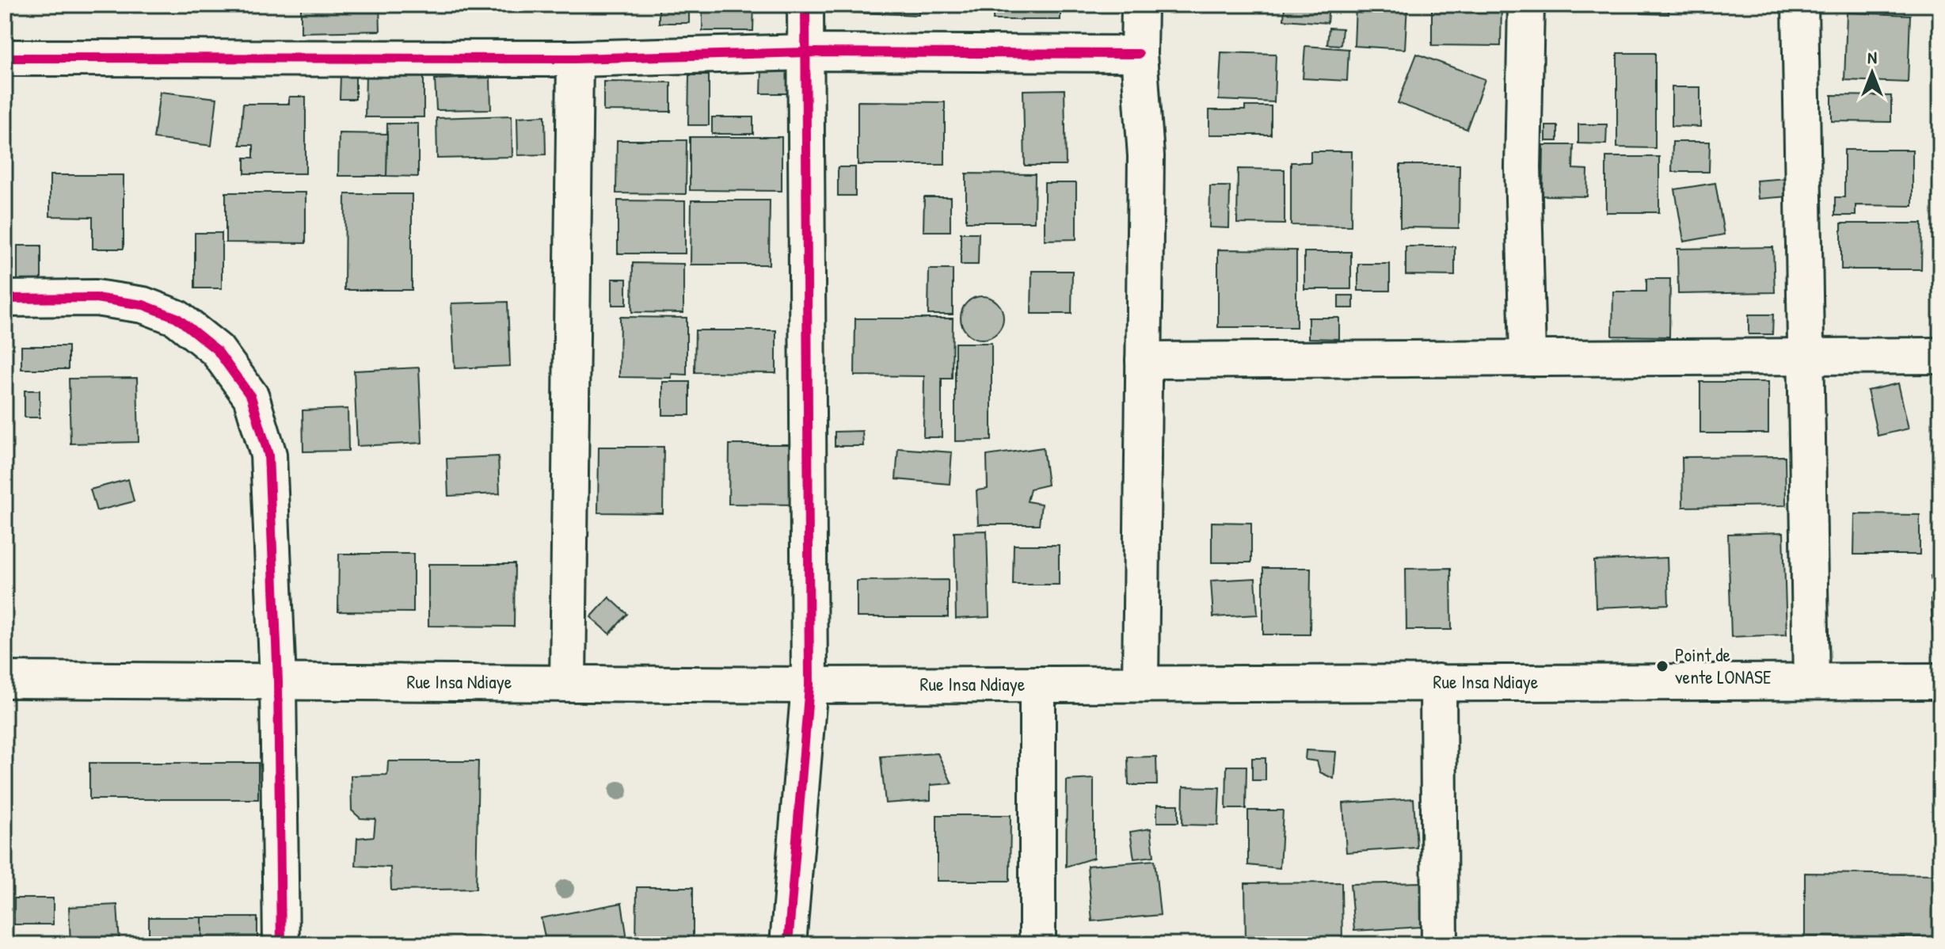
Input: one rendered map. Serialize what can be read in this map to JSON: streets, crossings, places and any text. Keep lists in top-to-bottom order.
{
  "streets": {
    "street": ["Rue Insa Ndiaye"]
  },
  "places": ["Point de vente LONASE"],
  "north": "top"
}
